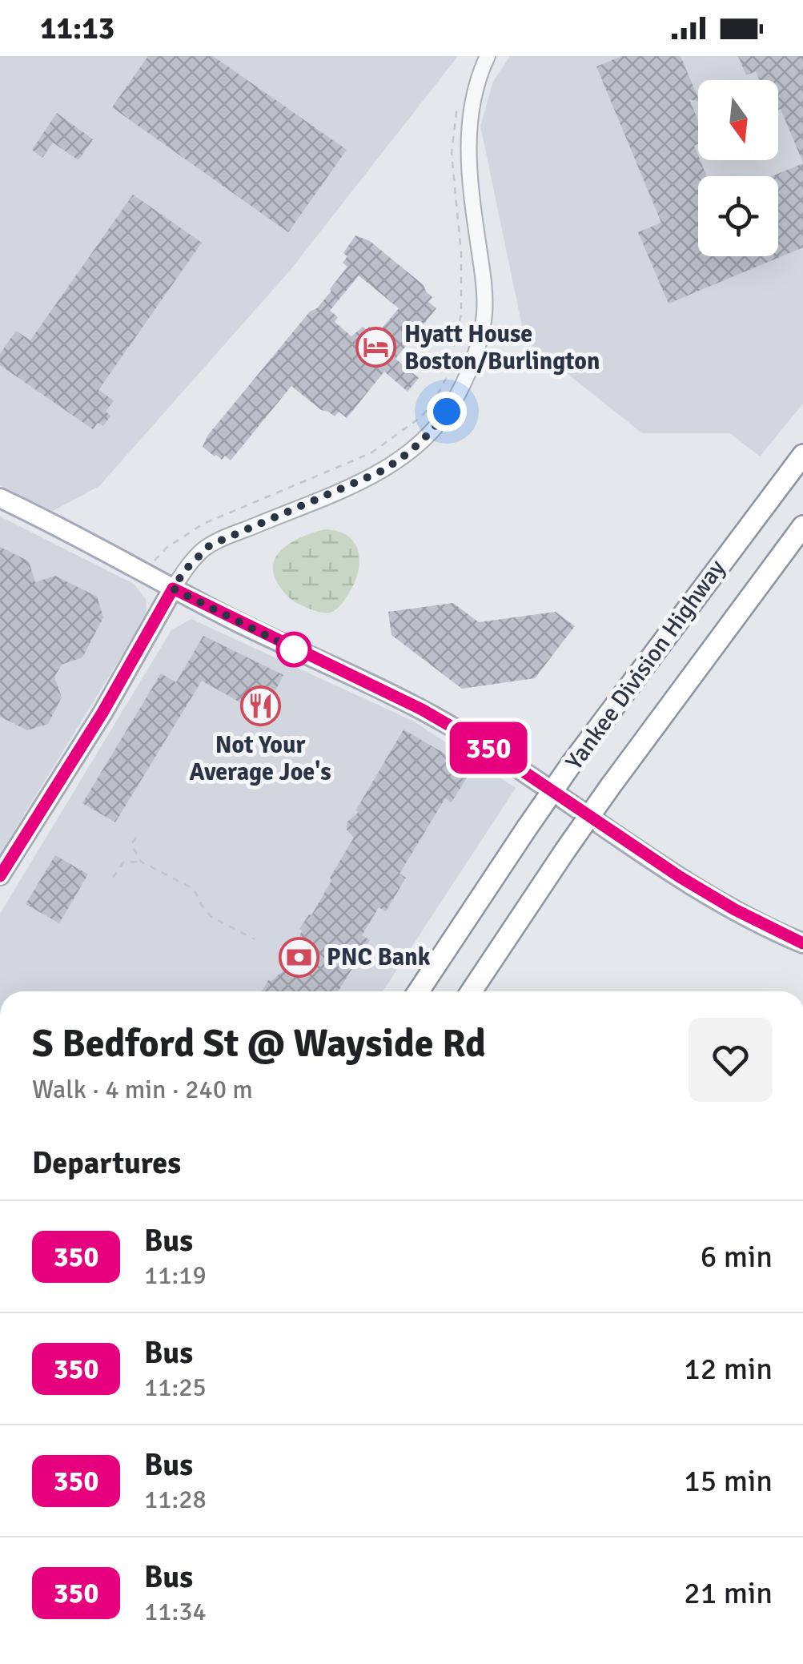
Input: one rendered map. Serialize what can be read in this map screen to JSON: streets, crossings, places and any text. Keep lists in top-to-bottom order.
{
  "streets": {
    "highway": ["Yankee Division Highway"]
  },
  "places": {
    "hotel": ["Hyatt House Boston/Burlington"],
    "restaurant": ["Not Your Average Joe's"],
    "bank": ["PNC Bank"]
  },
  "lines": ["bus line 350"],
  "north": "bottom",
  "page": {
    "status": "11:13",
    "on_map": "350",
    "heading": [
      ["S Bedford St @ Wayside Rd", "Walk · 4 min · 240 m"],
      "Departures"
    ],
    "list": [
      {
        "mark": "350",
        "name": "Bus",
        "note": "11:19",
        "value": "6 min"
      },
      {
        "mark": "350",
        "name": "Bus",
        "note": "11:25",
        "value": "12 min"
      },
      {
        "mark": "350",
        "name": "Bus",
        "note": "11:28",
        "value": "15 min"
      },
      {
        "mark": "350",
        "name": "Bus",
        "note": "11:34",
        "value": "21 min"
      }
    ]
  }
}
